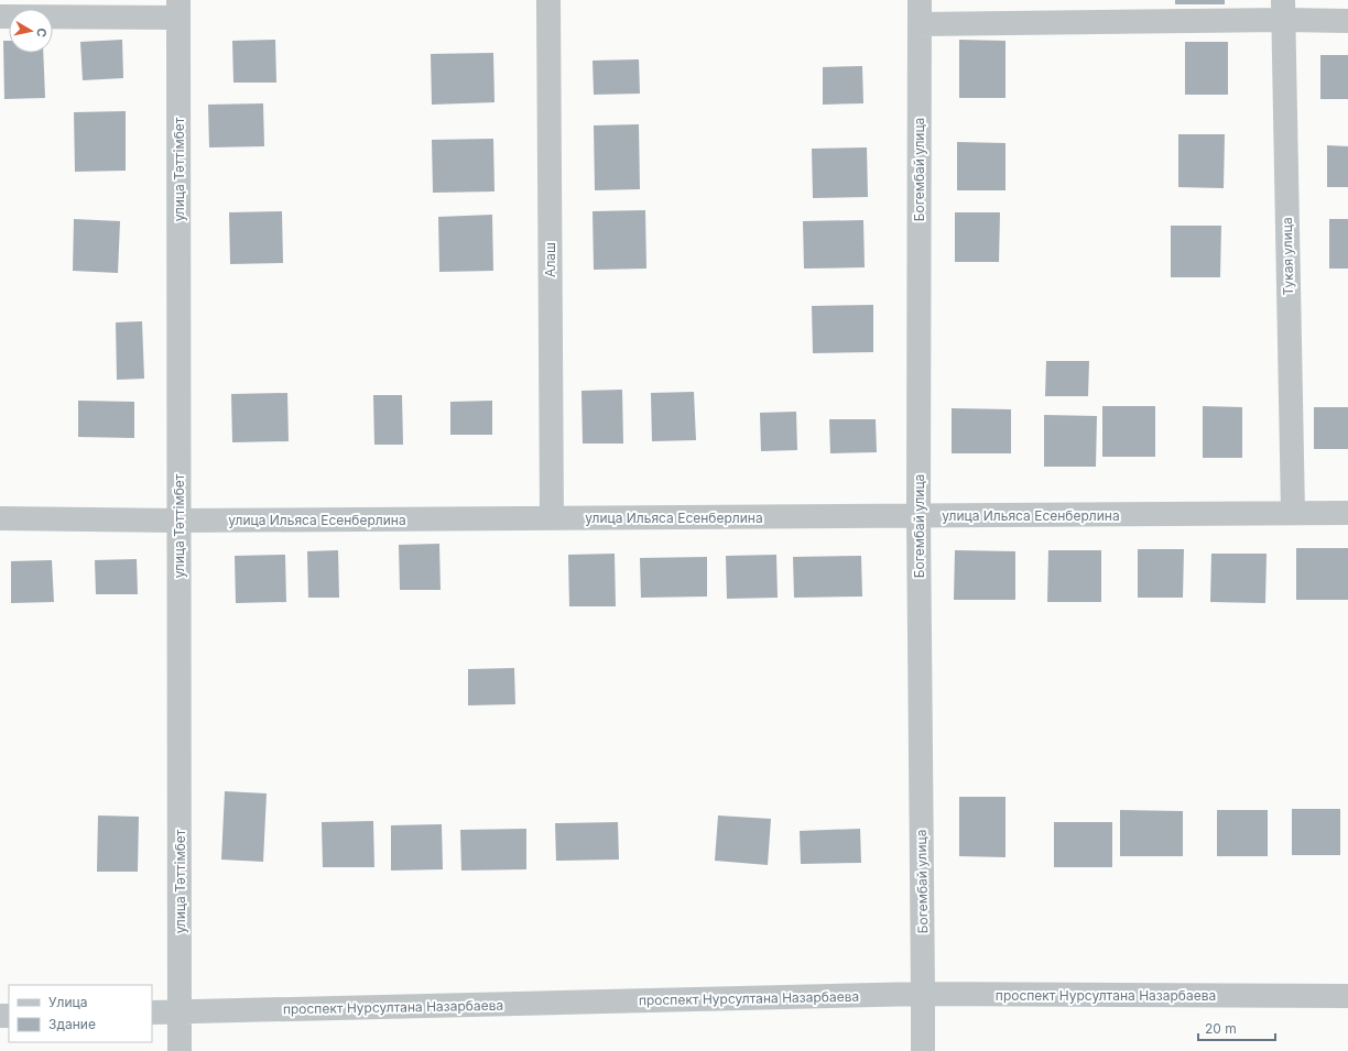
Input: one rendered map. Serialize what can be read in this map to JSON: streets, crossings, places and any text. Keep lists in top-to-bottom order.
{
  "streets": {
    "street": [
      "улица Тәттімбет",
      "Богембай улица",
      "Тукая улица",
      "Алаш",
      "улица Ильяса Есенберлина",
      "проспект Нурсултана Назарбаева"
    ]
  },
  "crossings": [
    ["улица Тәттімбет", "улица Ильяса Есенберлина"],
    ["улица Тәттімбет", "проспект Нурсултана Назарбаева"],
    ["Богембай улица", "улица Ильяса Есенберлина"],
    ["Богембай улица", "проспект Нурсултана Назарбаева"],
    ["Тукая улица", "улица Ильяса Есенберлина"],
    ["Алаш", "улица Ильяса Есенберлина"]
  ],
  "legend": ["Улица", "Здание"],
  "scale_bar": "20 m",
  "north": "right"
}
